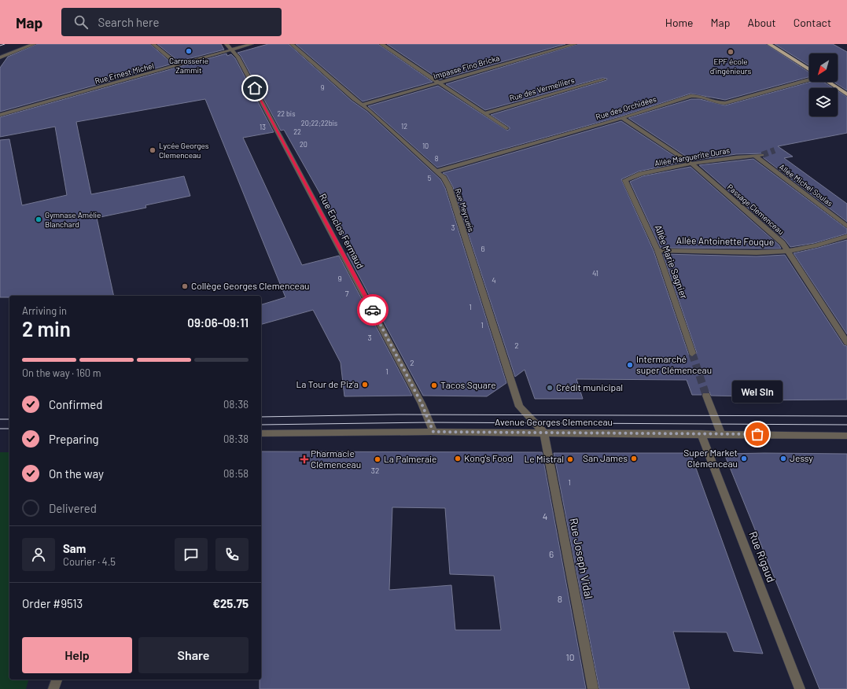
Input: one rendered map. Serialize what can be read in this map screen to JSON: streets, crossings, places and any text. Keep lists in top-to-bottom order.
{
  "streets": {
    "street": [
      "Impasse Fino Bricka",
      "Rue Ernest Michel",
      "Rue des Vermeiliers",
      "Rue des Orchidées",
      "Allée Marguerite Duras",
      "Allée Michel Soulas",
      "Passage Clemenceau",
      "Rue Meyrueis",
      "Rue Enclos Fermaud",
      "Allée Antoinette Fouque",
      "Allée Marie Sagnier",
      "Avenue Georges Clemenceau",
      "Rue Rigaud",
      "Rue Joseph Vidal"
    ]
  },
  "crossings": [
    ["Impasse Fino Bricka", "Rue Meyrueis"],
    ["Rue Ernest Michel", "Rue Enclos Fermaud"],
    ["Rue des Orchidées", "Passage Clemenceau"],
    ["Rue des Orchidées", "Rue Meyrueis"],
    ["Allée Marguerite Duras", "Allée Michel Soulas"],
    ["Allée Marguerite Duras", "Passage Clemenceau"],
    ["Allée Marguerite Duras", "Allée Marie Sagnier"],
    ["Passage Clemenceau", "Allée Antoinette Fouque"],
    ["Rue Meyrueis", "Avenue Georges Clemenceau"],
    ["Rue Meyrueis", "Rue Joseph Vidal"],
    ["Rue Enclos Fermaud", "Avenue Georges Clemenceau"],
    ["Allée Antoinette Fouque", "Allée Marie Sagnier"],
    ["Avenue Georges Clemenceau", "Rue Rigaud"],
    ["Avenue Georges Clemenceau", "Rue Joseph Vidal"]
  ],
  "places": {
    "other": [
      "Carrosserie Zammit",
      "EPF école d'ingénieurs",
      "Lycée Georges Clemenceau",
      "Gymnase Amélie Blanchard",
      "Collège Georges Clemenceau",
      "Intermarché super Clémenceau",
      "La Tour de Piz'a",
      "Tacos Square",
      "Crédit municipal",
      "Wei Sin",
      "Kong's Food",
      "San James",
      "Super Market Clémenceau",
      "Jessy",
      "La Palmeraie",
      "Le Mistral"
    ],
    "health": ["Pharmacie Clémenceau"]
  },
  "house_numbers": [
    "9",
    "22 bis",
    "20;22;22bis",
    "12",
    "13",
    "22",
    "20",
    "10",
    "8",
    "5",
    "3",
    "6",
    "41",
    "9",
    "4",
    "7",
    "1",
    "1",
    "3",
    "2",
    "2",
    "1",
    "32",
    "1",
    "4",
    "6",
    "8",
    "10"
  ],
  "north": "bottom left",
  "page": {
    "header": "Map",
    "search": "Search here",
    "nav": [
      "Home",
      "Map",
      "About",
      "Contact"
    ],
    "heading": ["2 min", "Arriving in", "09:06–09:11"],
    "panel": [
      "Sam",
      "Courier · 4.5",
      "Order #9513",
      "€25.75"
    ],
    "bar": "On the way · 160 m",
    "bubble": "Wei Sin",
    "list": [
      ["Confirmed", "08:36"],
      ["Preparing", "08:38"],
      ["On the way", "08:58"],
      "Delivered"
    ],
    "buttons": ["Help", "Share"]
  }
}
